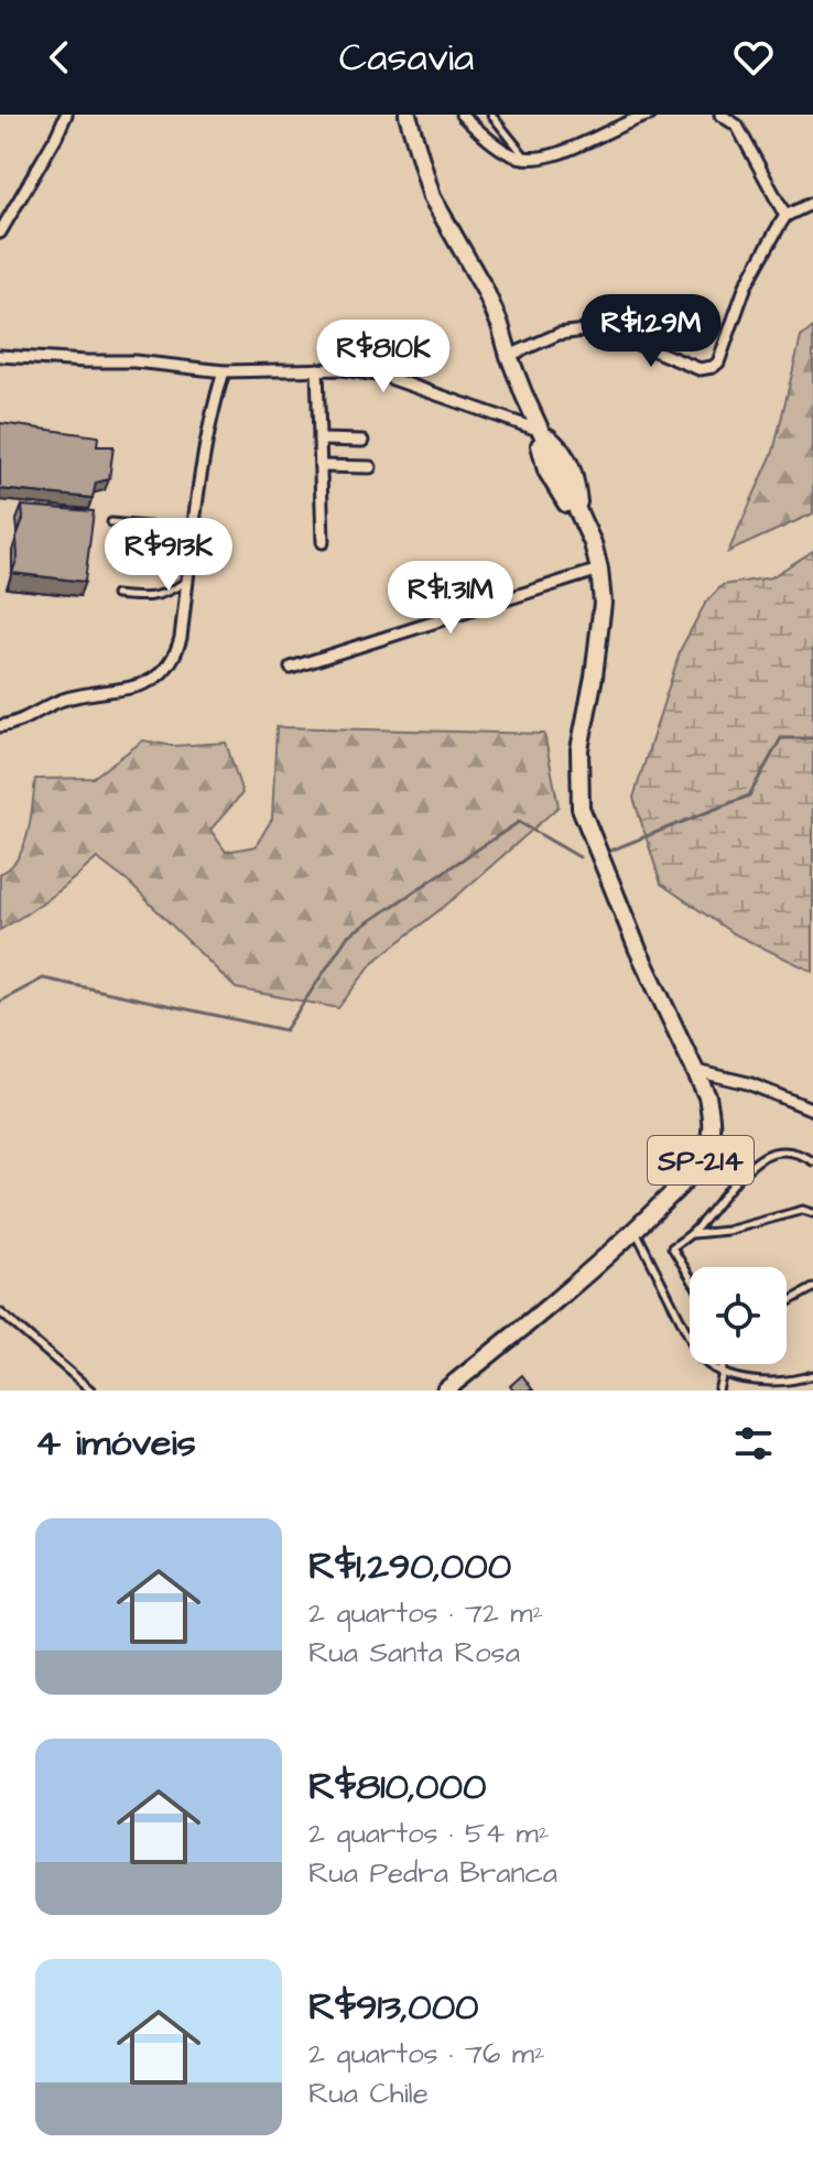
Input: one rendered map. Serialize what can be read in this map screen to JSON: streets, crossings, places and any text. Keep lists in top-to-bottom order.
{
  "streets": {
    "main road": ["SP-214"]
  },
  "page": {
    "header": "Casavia",
    "price": [
      "R$1.29M",
      "R$810K",
      "R$913K",
      "R$1.31M"
    ],
    "heading": "4 imóveis",
    "list": [
      {
        "name": "R$1,290,000",
        "note": "2 quartos · 72 m² · Rua Santa Rosa"
      },
      {
        "name": "R$810,000",
        "note": "2 quartos · 54 m² · Rua Pedra Branca"
      },
      {
        "name": "R$913,000",
        "note": "2 quartos · 76 m² · Rua Chile"
      }
    ]
  }
}
